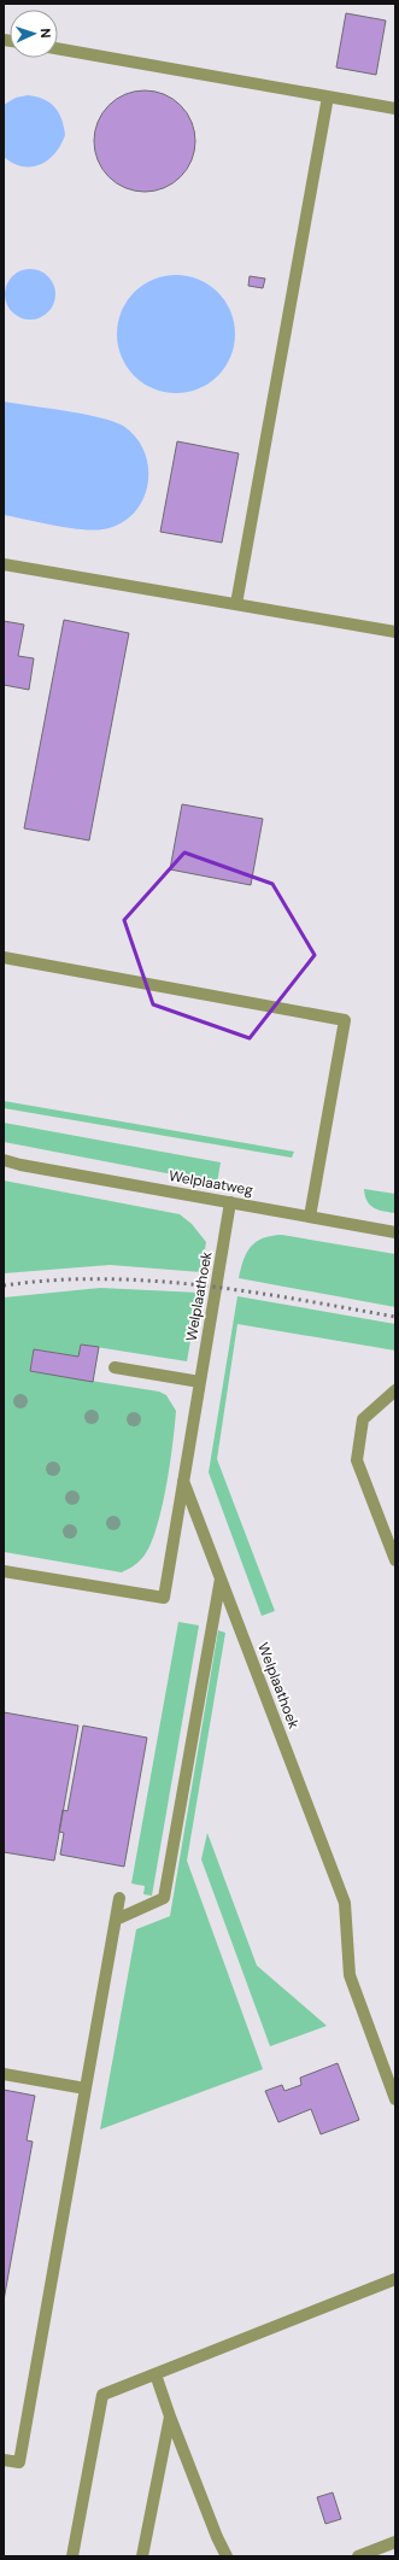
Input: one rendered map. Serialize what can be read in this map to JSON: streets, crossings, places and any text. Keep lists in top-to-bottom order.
{
  "streets": {
    "street": ["Welplaatweg", "Welplaathoek"]
  },
  "crossings": [
    ["Welplaatweg", "Welplaathoek"]
  ],
  "north": "right"
}
